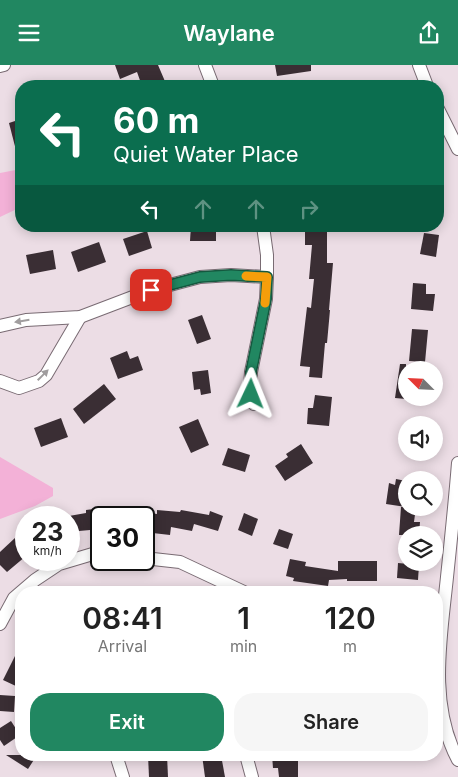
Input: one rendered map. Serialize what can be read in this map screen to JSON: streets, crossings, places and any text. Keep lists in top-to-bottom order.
{
  "north": "top left",
  "page": {
    "header": "Waylane",
    "turn": ["60 m", "Quiet Water Place"],
    "speed": "23 km/h",
    "limit": "30",
    "eta": [
      "08:41",
      "Arrival",
      "1",
      "min",
      "120",
      "m"
    ],
    "buttons": ["Exit", "Share"]
  }
}
